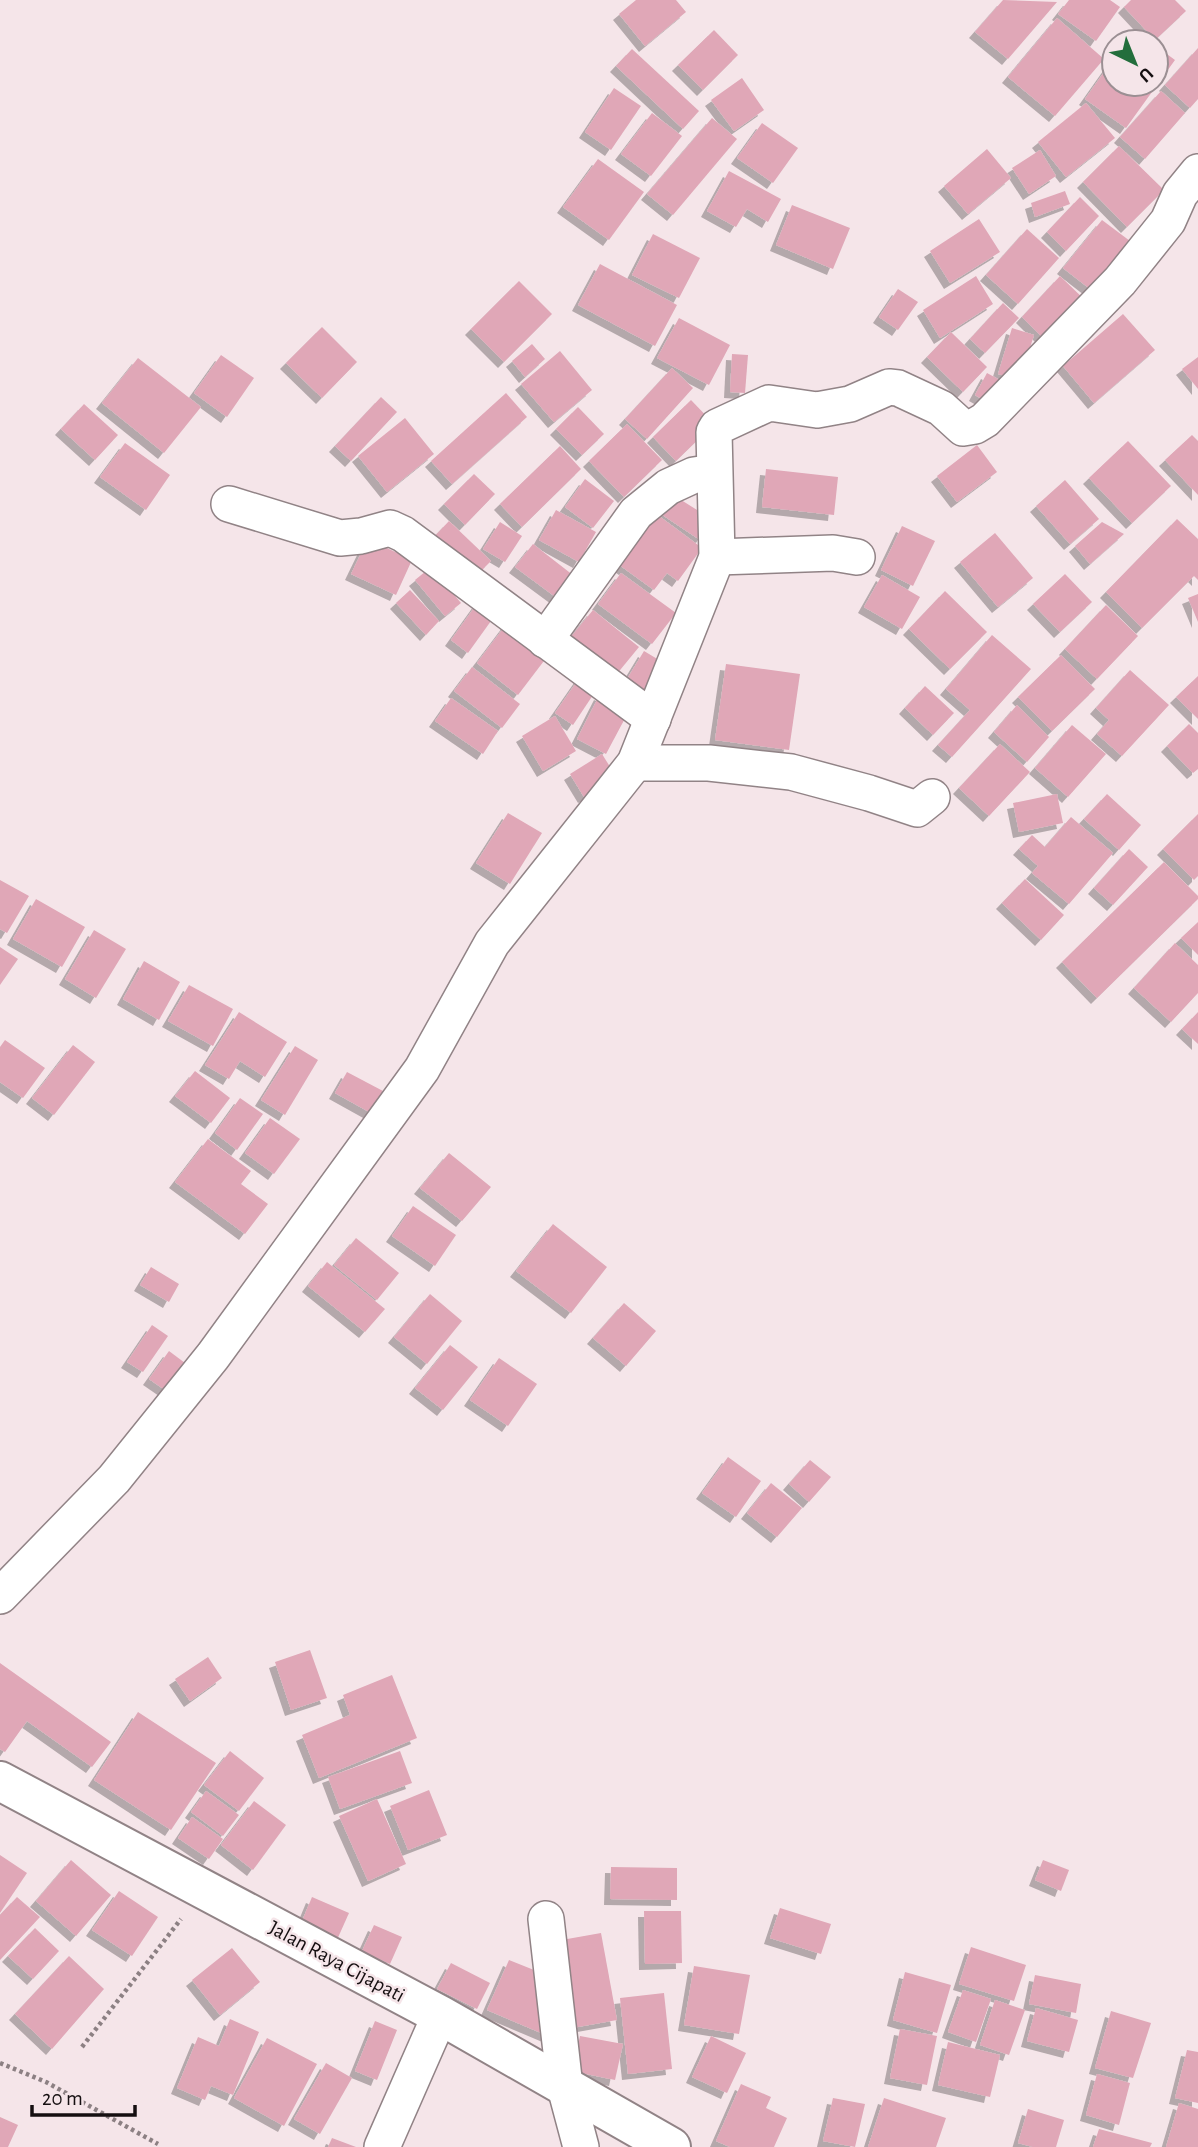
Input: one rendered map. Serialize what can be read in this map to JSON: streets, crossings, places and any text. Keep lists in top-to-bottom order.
{
  "streets": {
    "main road": ["Jalan Raya Cijapati"]
  },
  "scale_bar": "20 m",
  "north": "bottom right"
}
